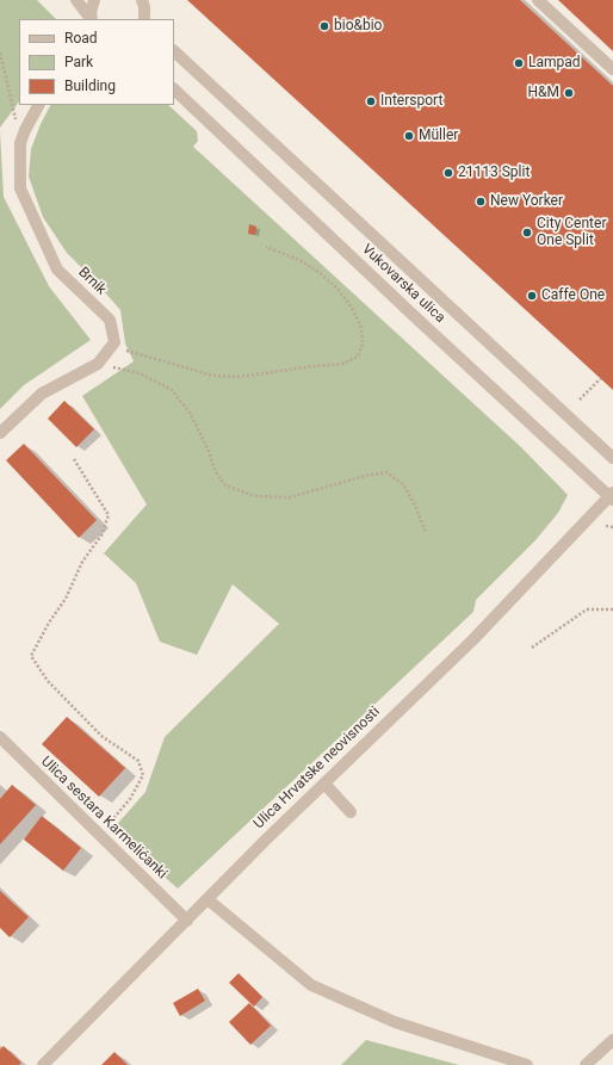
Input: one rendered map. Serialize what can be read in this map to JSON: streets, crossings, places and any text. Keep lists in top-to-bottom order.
{
  "streets": {
    "street": [
      "Brnik",
      "Vukovarska ulica",
      "Ulica Hrvatske neovisnosti",
      "Ulica sestara Karmelićanki"
    ]
  },
  "crossings": [
    ["Vukovarska ulica", "Ulica Hrvatske neovisnosti"],
    ["Ulica Hrvatske neovisnosti", "Ulica sestara Karmelićanki"]
  ],
  "places": [
    "bio&bio",
    "Lampad",
    "H&M",
    "Intersport",
    "Müller",
    "21113 Split",
    "New Yorker",
    "City Center One Split",
    "Caffe One"
  ],
  "legend": ["Road", "Park", "Building"]
}
